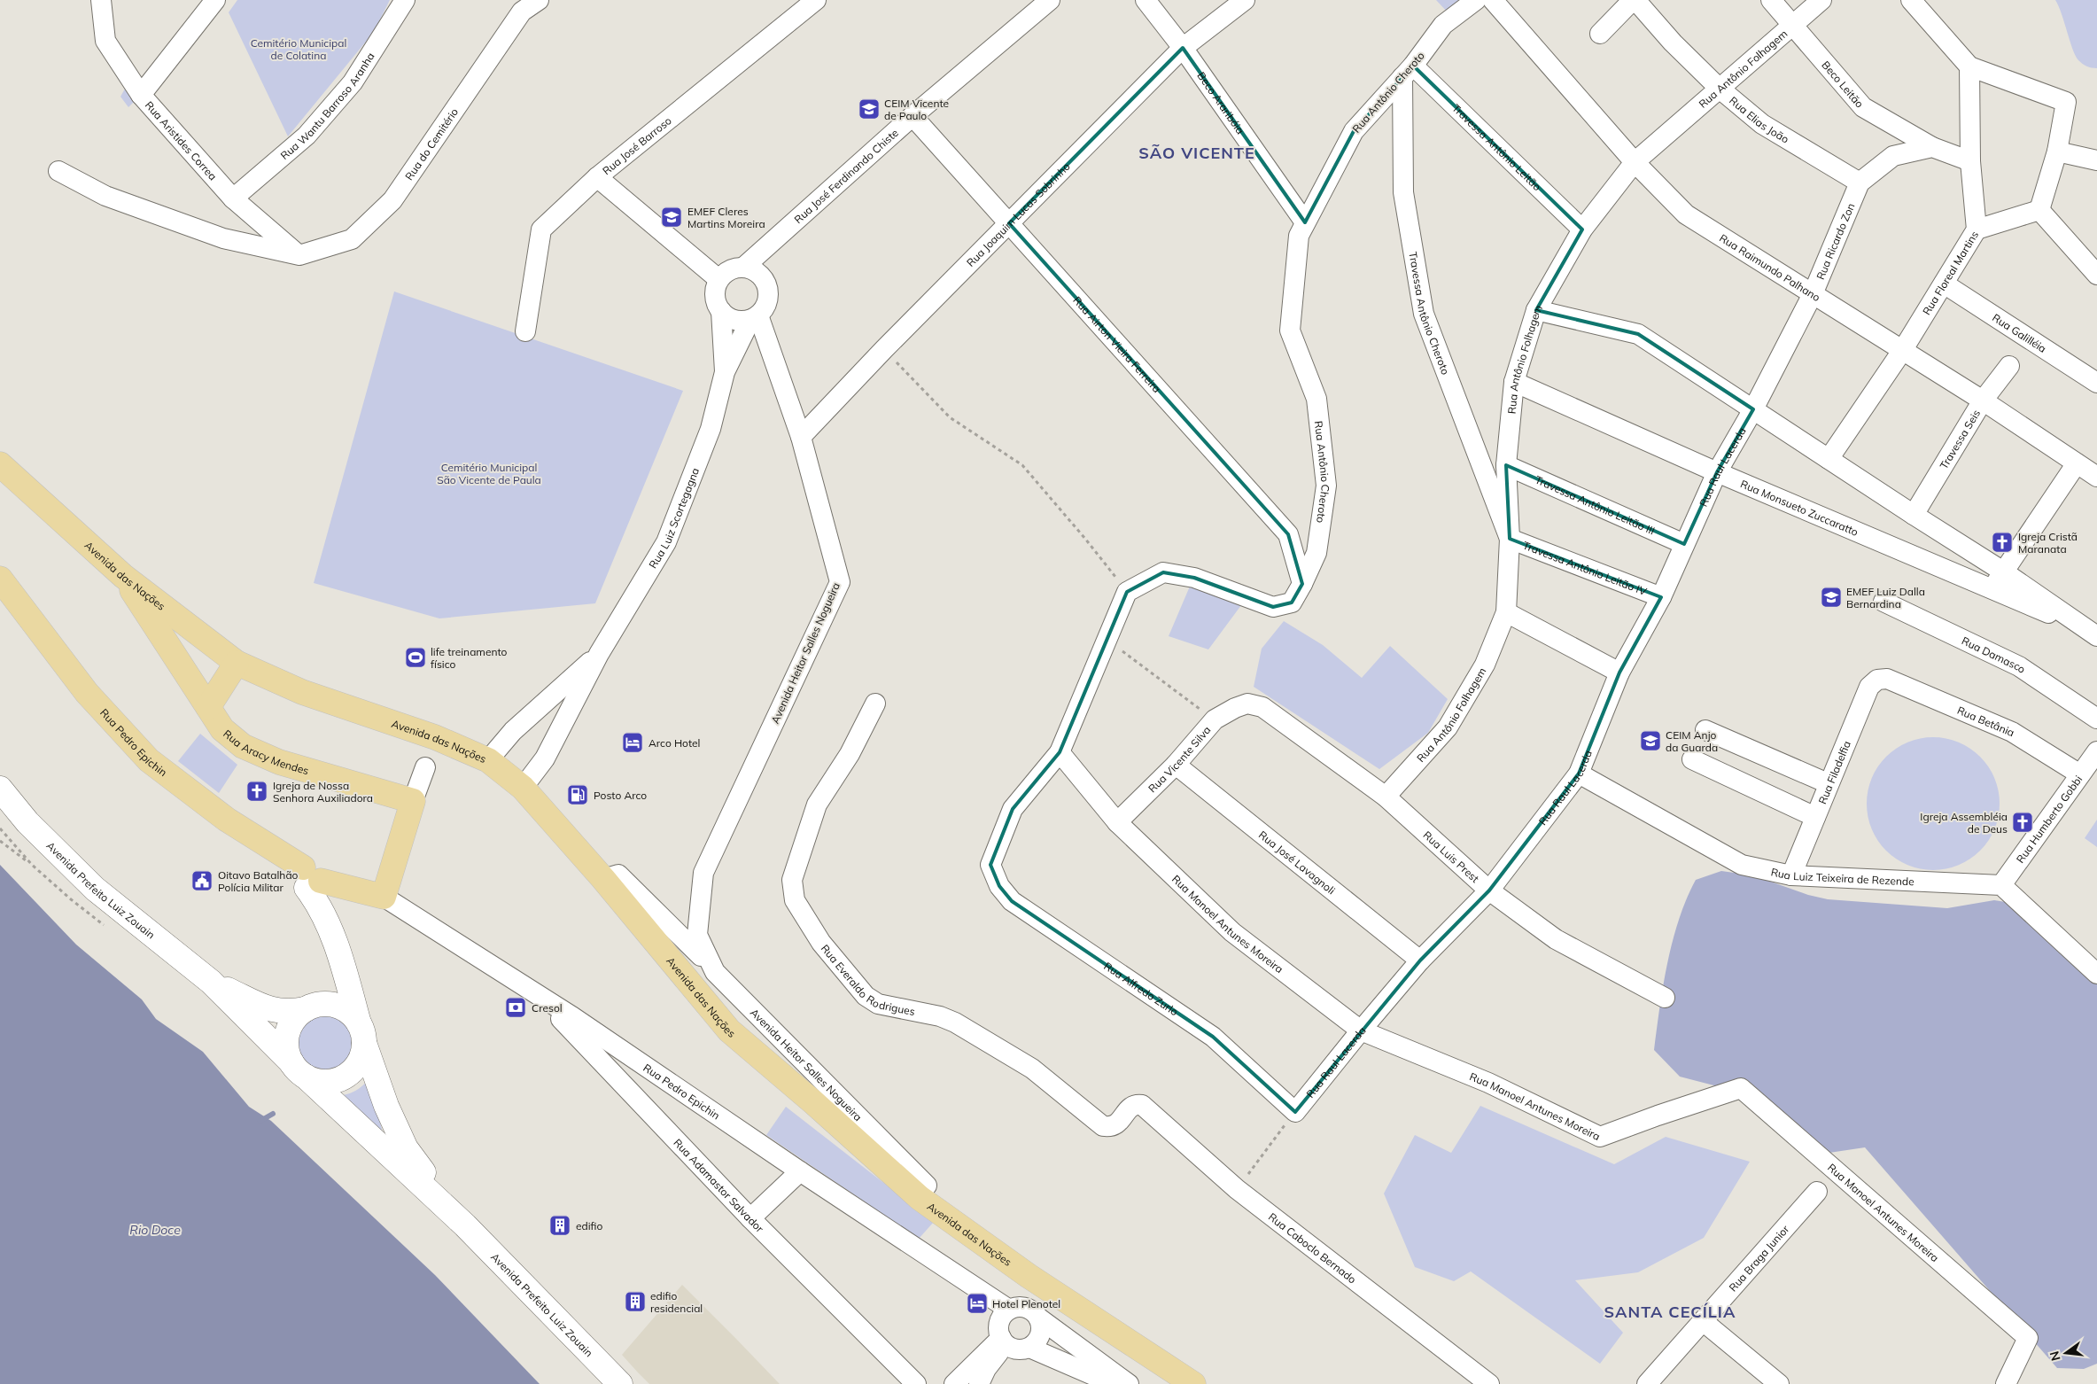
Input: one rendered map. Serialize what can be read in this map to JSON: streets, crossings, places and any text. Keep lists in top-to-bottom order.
{
  "streets": {
    "main road": ["Avenida das Nações", "Rua Pedro Epichin", "Rua Aracy Mendes"],
    "street": [
      "Rua Antônio Folhagem",
      "Beco Leitão",
      "Rua Antônio Cheroto",
      "Beco Araribóia",
      "Rua Wantu Barroso Aranha",
      "Rua Elias João",
      "Rua Aristides Correa",
      "Rua do Cemitério",
      "Rua José Barroso",
      "Travessa Antônio Leitão",
      "Rua José Ferdinando Chiste",
      "Rua Joaquim Lucas Sobrinho",
      "Rua Ricardo Zon",
      "Rua Raimundo Palhano",
      "Rua Floreal Martins",
      "Travessa Antônio Cheroto",
      "Rua Galilléia",
      "Rua Airton Vieira Ferreira",
      "Travessa Seis",
      "Rua Raul Lacerda",
      "Travessa Antônio Leitão III",
      "Rua Monsueto Zuccaratto",
      "Rua Luiz Scortegagna",
      "Travessa Antônio Leitão IV",
      "Avenida Heitor Salles Nogueira",
      "Rua Damasco",
      "Rua Betânia",
      "Rua Vicente Silva",
      "Rua Filadelfia",
      "Rua Humberto Gobbi",
      "Rua Luis Prest",
      "Rua José Lavagnoli",
      "Rua Luiz Teixeira de Rezende",
      "Avenida Prefeito Luiz Zouain",
      "Rua Manoel Antunes Moreira",
      "Rua Everaldo Rodrigues",
      "Rua Alfredo Zurlo",
      "Rua Adamastor Salvador",
      "Rua Caboclo Bernado",
      "Rua Braga Junior"
    ]
  },
  "crossings": [
    ["Rua Antônio Folhagem", "Beco Leitão"],
    ["Rua Antônio Folhagem", "Rua Elias João"],
    ["Rua Antônio Folhagem", "Travessa Antônio Leitão"],
    ["Rua Antônio Folhagem", "Rua Raimundo Palhano"],
    ["Rua Antônio Folhagem", "Travessa Antônio Cheroto"],
    ["Rua Antônio Folhagem", "Travessa Antônio Leitão III"],
    ["Rua Antônio Folhagem", "Rua Monsueto Zuccaratto"],
    ["Rua Antônio Folhagem", "Travessa Antônio Leitão IV"],
    ["Rua Antônio Folhagem", "Rua Luis Prest"],
    ["Beco Leitão", "Rua Ricardo Zon"],
    ["Rua Antônio Cheroto", "Beco Araribóia"],
    ["Rua Antônio Cheroto", "Travessa Antônio Leitão"],
    ["Rua Antônio Cheroto", "Travessa Antônio Cheroto"],
    ["Rua Antônio Cheroto", "Rua Airton Vieira Ferreira"],
    ["Beco Araribóia", "Rua Joaquim Lucas Sobrinho"],
    ["Rua Wantu Barroso Aranha", "Rua Aristides Correa"],
    ["Rua Elias João", "Rua Ricardo Zon"],
    ["Rua Aristides Correa", "Rua do Cemitério"],
    ["Travessa Antônio Leitão", "Travessa Antônio Cheroto"],
    ["Rua José Ferdinando Chiste", "Rua Airton Vieira Ferreira"],
    ["Rua José Ferdinando Chiste", "Rua Luiz Scortegagna"],
    ["Rua José Ferdinando Chiste", "Avenida Heitor Salles Nogueira"],
    ["Rua Joaquim Lucas Sobrinho", "Rua Airton Vieira Ferreira"],
    ["Rua Joaquim Lucas Sobrinho", "Avenida Heitor Salles Nogueira"],
    ["Rua Ricardo Zon", "Rua Raimundo Palhano"],
    ["Rua Ricardo Zon", "Rua Raul Lacerda"],
    ["Rua Ricardo Zon", "Rua Monsueto Zuccaratto"],
    ["Rua Raimundo Palhano", "Rua Floreal Martins"],
    ["Rua Raimundo Palhano", "Travessa Seis"],
    ["Rua Floreal Martins", "Rua Galilléia"],
    ["Rua Floreal Martins", "Rua Monsueto Zuccaratto"],
    ["Travessa Antônio Cheroto", "Travessa Antônio Leitão IV"],
    ["Travessa Seis", "Rua Monsueto Zuccaratto"],
    ["Rua Raul Lacerda", "Travessa Antônio Leitão III"],
    ["Rua Raul Lacerda", "Rua Monsueto Zuccaratto"],
    ["Rua Raul Lacerda", "Travessa Antônio Leitão IV"],
    ["Rua Raul Lacerda", "Rua Luis Prest"],
    ["Rua Raul Lacerda", "Rua José Lavagnoli"],
    ["Rua Raul Lacerda", "Rua Luiz Teixeira de Rezende"],
    ["Rua Raul Lacerda", "Rua Manoel Antunes Moreira"],
    ["Rua Raul Lacerda", "Rua Alfredo Zurlo"],
    ["Rua Luiz Scortegagna", "Avenida das Nações"],
    ["Rua Luiz Scortegagna", "Avenida Heitor Salles Nogueira"],
    ["Avenida das Nações", "Avenida Heitor Salles Nogueira"],
    ["Avenida das Nações", "Rua Aracy Mendes"],
    ["Rua Betânia", "Rua Filadelfia"],
    ["Rua Betânia", "Rua Humberto Gobbi"],
    ["Rua Pedro Epichin", "Avenida Prefeito Luiz Zouain"],
    ["Rua Pedro Epichin", "Rua Adamastor Salvador"],
    ["Rua Vicente Silva", "Rua Luis Prest"],
    ["Rua Vicente Silva", "Rua José Lavagnoli"],
    ["Rua Vicente Silva", "Rua Manoel Antunes Moreira"],
    ["Rua Filadelfia", "Rua Luiz Teixeira de Rezende"],
    ["Rua Humberto Gobbi", "Rua Luiz Teixeira de Rezende"],
    ["Rua Manoel Antunes Moreira", "Rua Alfredo Zurlo"],
    ["Rua Everaldo Rodrigues", "Rua Caboclo Bernado"]
  ],
  "districts": ["SÃO VICENTE", "SANTA CECÍLIA"],
  "water": ["Rio Doce"],
  "parks": ["Cemitério Municipal de Colatina", "Cemitério Municipal São Vicente de Paula"],
  "places": {
    "school or university": [
      "CEIM Vicente de Paulo",
      "EMEF Cleres Martins Moreira",
      "EMEF Luiz Dalla Bernardina",
      "CEIM Anjo da Guarda"
    ],
    "church": ["Igreja Cristã Maranata", "Igreja de Nossa Senhora Auxiliadora", "Igreja Assembléia de Deus"],
    "sports": ["life treinamento físico"],
    "hotel": ["Arco Hotel", "Hotel Plenotel"],
    "fuel station": ["Posto Arco"],
    "public building": ["Oitavo Batalhão Polícia Militar"],
    "bank": ["Cresol"],
    "building": ["edifio", "edifio residencial"]
  },
  "north": "left"
}
